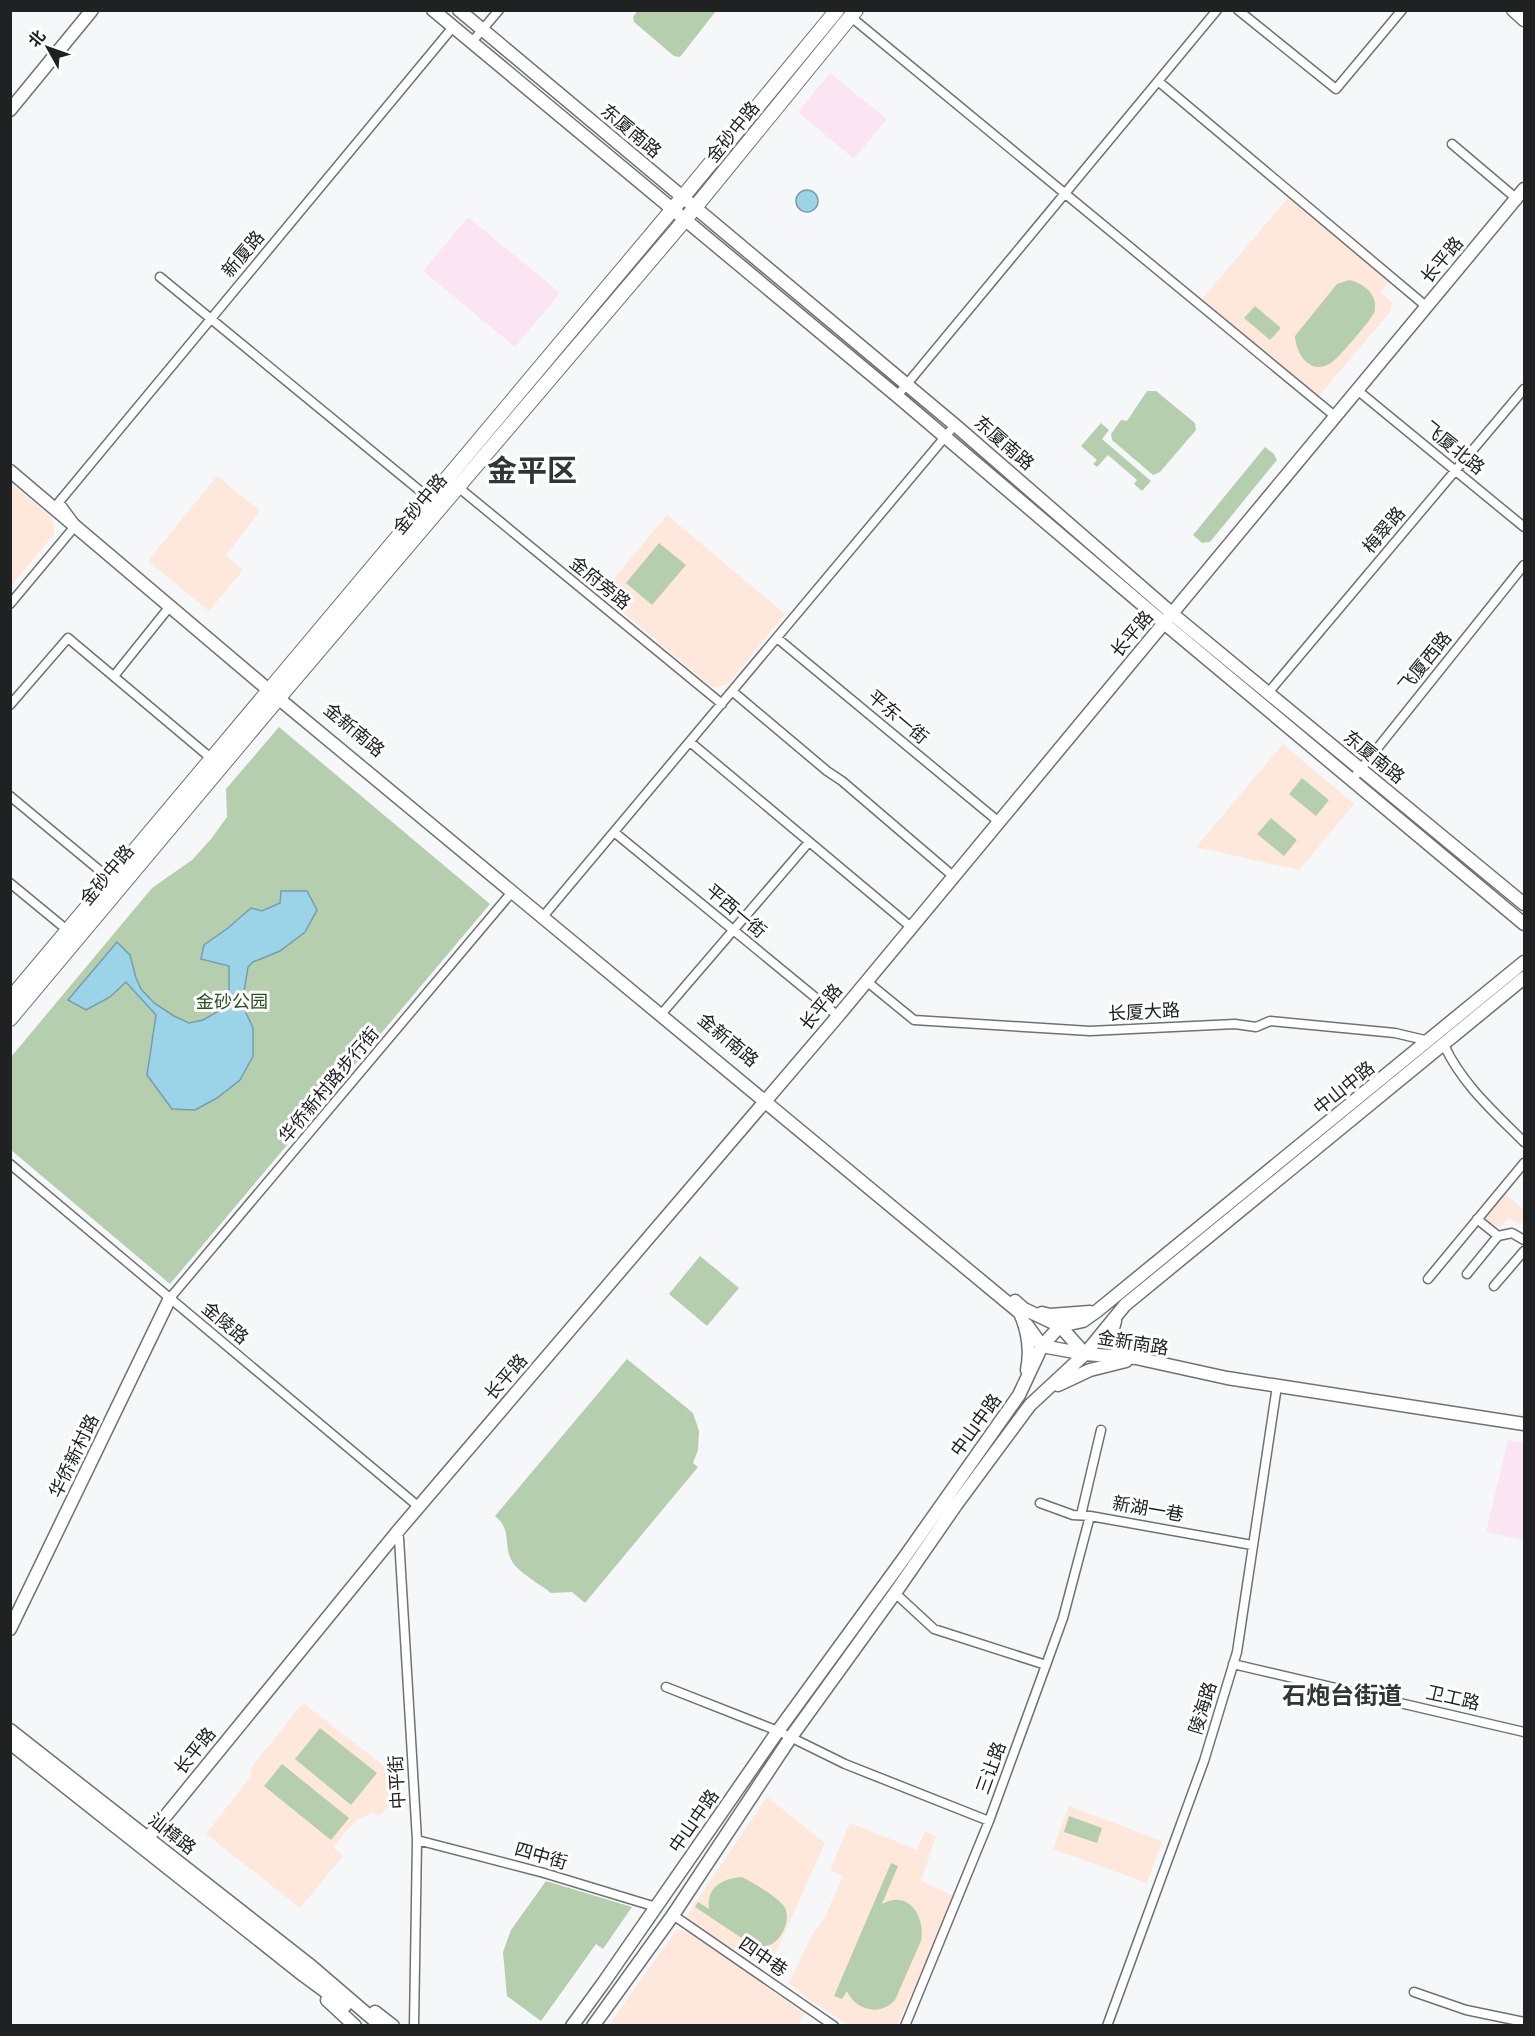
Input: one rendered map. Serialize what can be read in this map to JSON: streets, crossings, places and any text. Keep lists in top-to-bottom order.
{
  "streets": {
    "main road": ["金砂中路"],
    "street": [
      "东厦南路",
      "新厦路",
      "长平路",
      "飞厦北路",
      "梅翠路",
      "金府旁路",
      "飞厦西路",
      "平东一街",
      "金新南路",
      "平西一街",
      "长厦大路",
      "华侨新村路步行街",
      "中山中路",
      "金陵路",
      "华侨新村路",
      "新湖一巷",
      "卫工路",
      "陵海路",
      "三让路",
      "中平街",
      "汕樟路",
      "四中街",
      "四中巷"
    ]
  },
  "crossings": [
    ["东厦南路", "金砂中路"],
    ["东厦南路", "新厦路"],
    ["东厦南路", "长平路"],
    ["东厦南路", "梅翠路"],
    ["东厦南路", "飞厦西路"],
    ["金砂中路", "金府旁路"],
    ["金砂中路", "金新南路"],
    ["新厦路", "金新南路"],
    ["长平路", "飞厦北路"],
    ["长平路", "平东一街"],
    ["长平路", "金新南路"],
    ["长平路", "平西一街"],
    ["长平路", "长厦大路"],
    ["长平路", "金陵路"],
    ["长平路", "中平街"],
    ["长平路", "汕樟路"],
    ["飞厦北路", "梅翠路"],
    ["金新南路", "华侨新村路步行街"],
    ["金新南路", "中山中路"],
    ["金新南路", "陵海路"],
    ["长厦大路", "中山中路"],
    ["华侨新村路步行街", "金陵路"],
    ["华侨新村路步行街", "华侨新村路"],
    ["中山中路", "四中街"],
    ["中山中路", "四中巷"],
    ["金陵路", "华侨新村路"],
    ["新湖一巷", "陵海路"],
    ["新湖一巷", "三让路"],
    ["卫工路", "陵海路"],
    ["中平街", "四中街"]
  ],
  "districts": ["金平区", "石炮台街道"],
  "parks": ["金砂公园"],
  "north": "top left"
}
